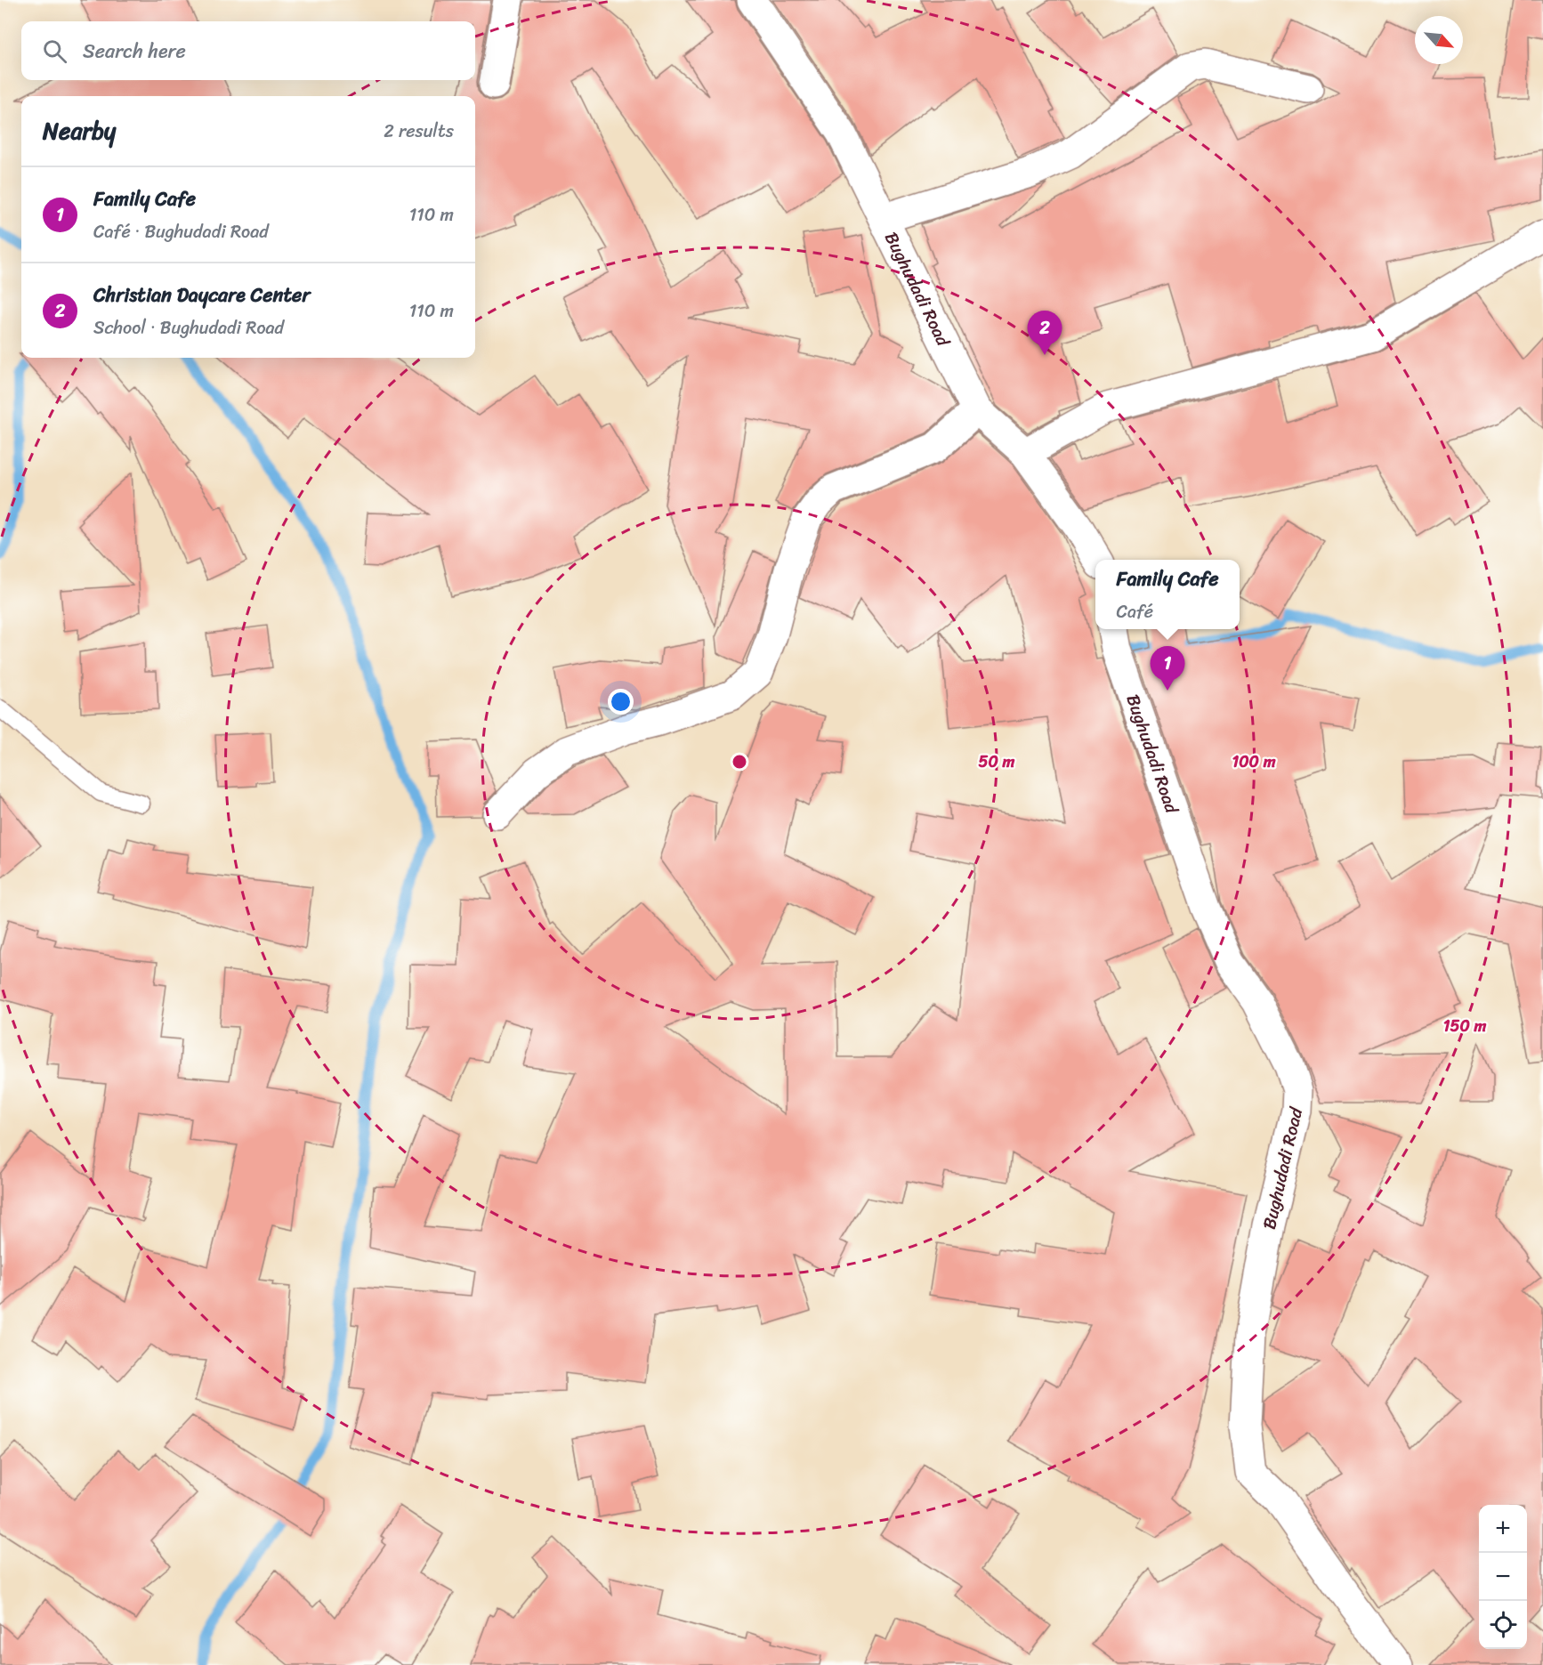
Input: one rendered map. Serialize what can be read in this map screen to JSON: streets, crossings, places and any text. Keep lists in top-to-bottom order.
{
  "streets": {
    "street": ["Bughudadi Road"]
  },
  "north": "bottom right",
  "page": {
    "search": "Search here",
    "heading": ["Nearby", "2 results"],
    "list": [
      {
        "mark": "1",
        "name": "Family Cafe",
        "note": "Café · Bughudadi Road",
        "value": "110 m"
      },
      {
        "mark": "2",
        "name": "Christian Daycare Center",
        "note": "School · Bughudadi Road",
        "value": "110 m"
      }
    ],
    "pins": ["2", "1"],
    "popup": ["Family Cafe", "Café"],
    "map_buttons": ["+", "−"]
  },
  "rings": ["50 m", "100 m", "150 m"]
}
